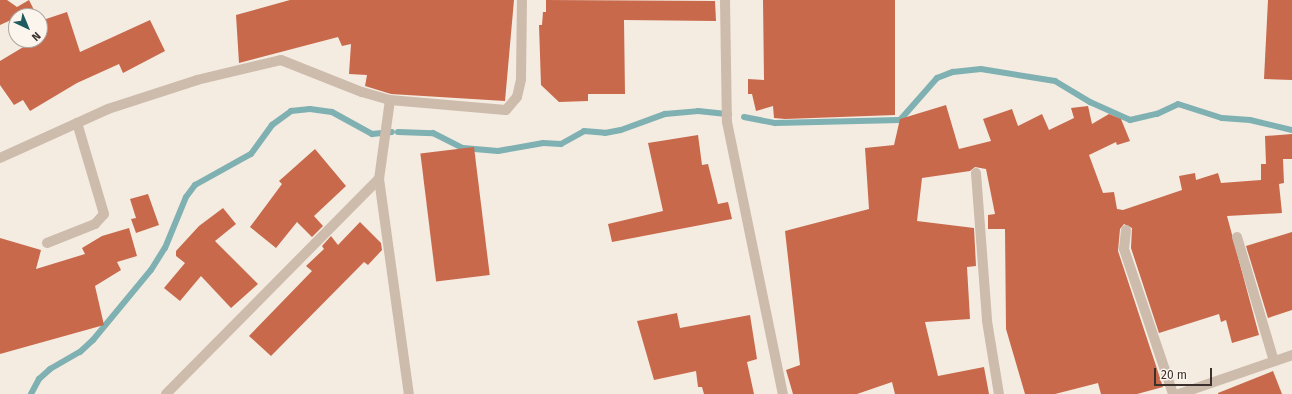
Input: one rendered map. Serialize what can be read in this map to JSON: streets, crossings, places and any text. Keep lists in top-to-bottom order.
{
  "scale_bar": "20 m",
  "north": "bottom right"
}
